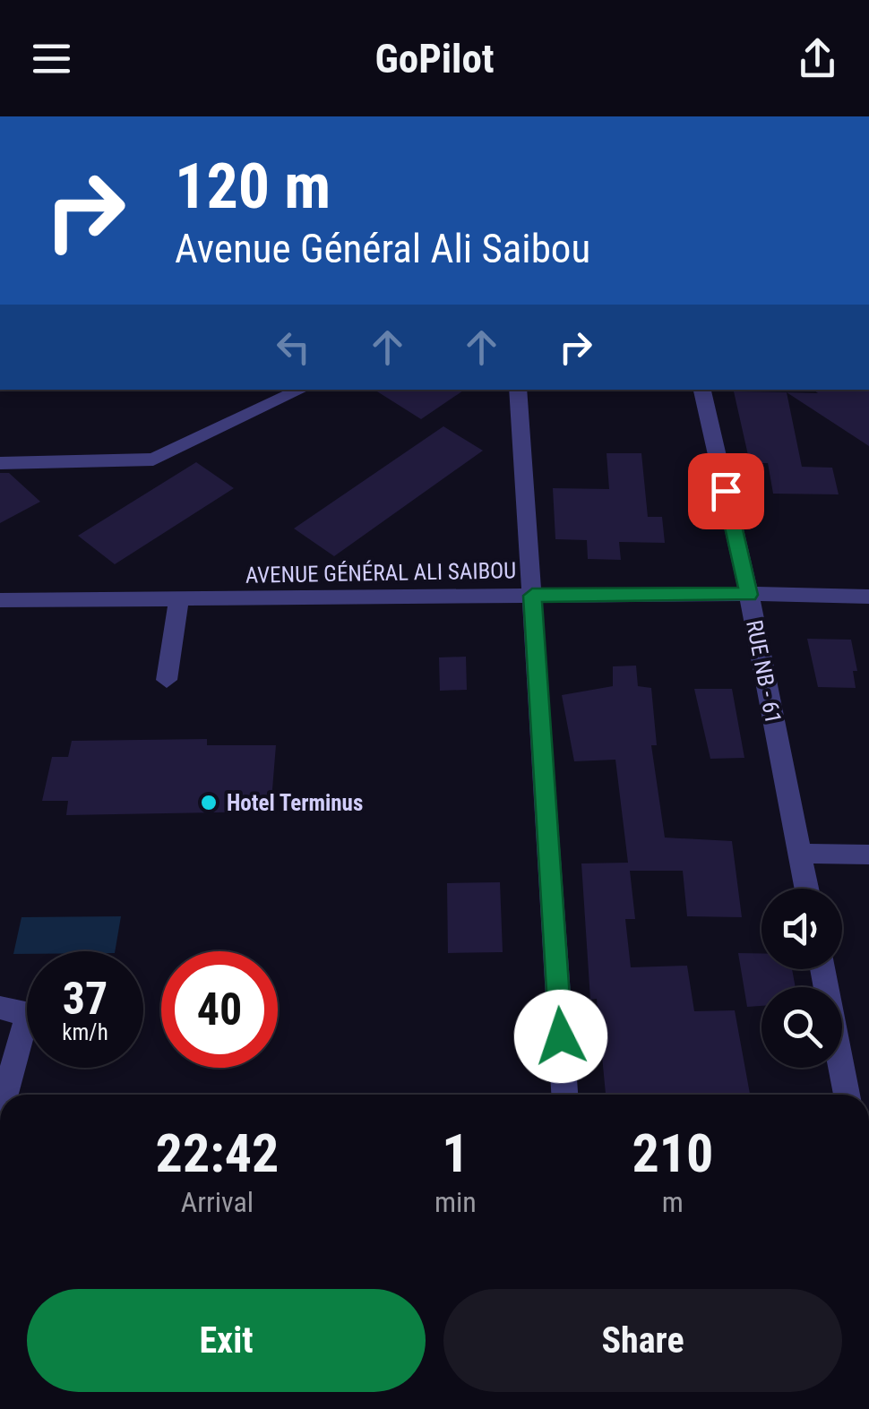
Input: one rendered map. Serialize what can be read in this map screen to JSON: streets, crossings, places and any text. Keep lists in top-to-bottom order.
{
  "streets": {
    "street": ["AVENUE GÉNÉRAL ALI SAIBOU", "RUE NB - 61"]
  },
  "crossings": [
    ["AVENUE GÉNÉRAL ALI SAIBOU", "RUE NB - 61"]
  ],
  "places": ["Hotel Terminus"],
  "page": {
    "header": "GoPilot",
    "turn": ["120 m", "Avenue Général Ali Saibou"],
    "speed": "37 km/h",
    "limit": "40",
    "eta": [
      "22:42",
      "Arrival",
      "1",
      "min",
      "210",
      "m"
    ],
    "buttons": ["Exit", "Share"]
  }
}
